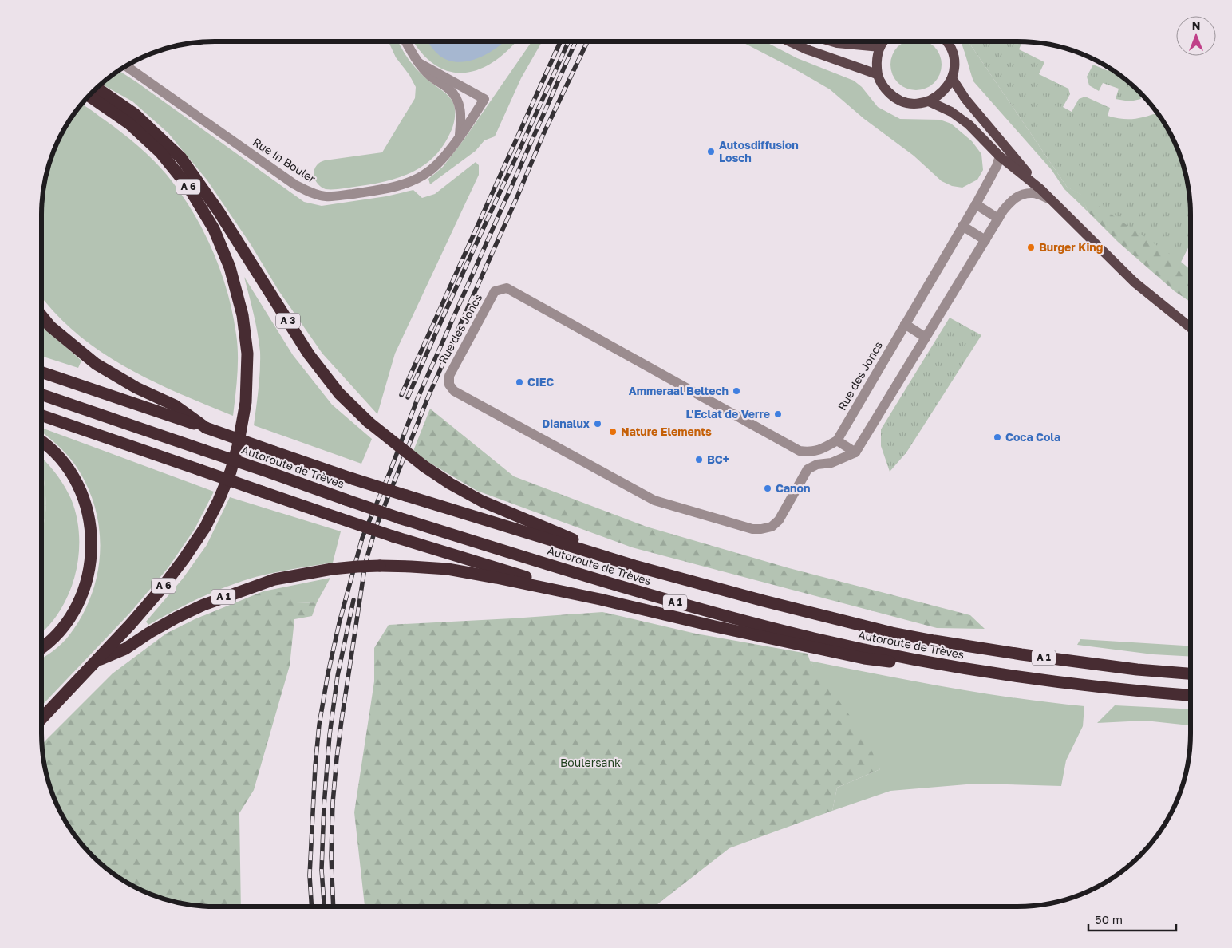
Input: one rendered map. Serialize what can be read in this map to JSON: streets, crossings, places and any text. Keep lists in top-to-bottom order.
{
  "streets": {
    "highway": [
      "A 6",
      "A 3",
      "Autoroute de Trèves",
      "A 1"
    ],
    "street": ["Rue In Bouler", "Rue des Joncs"]
  },
  "crossings": [
    ["A 6", "A 1"],
    ["A 3", "Autoroute de Trèves"],
    ["Autoroute de Trèves", "A 1"]
  ],
  "parks": ["Boulersank"],
  "places": [
    "Autosdiffusion Losch",
    "Burger King",
    "CIEC",
    "Ammeraal Beltech",
    "L'Eclat de Verre",
    "Dianalux",
    "Nature Elements",
    "Coca Cola",
    "BC+",
    "Canon"
  ],
  "scale_bar": "50 m",
  "north": "top"
}
